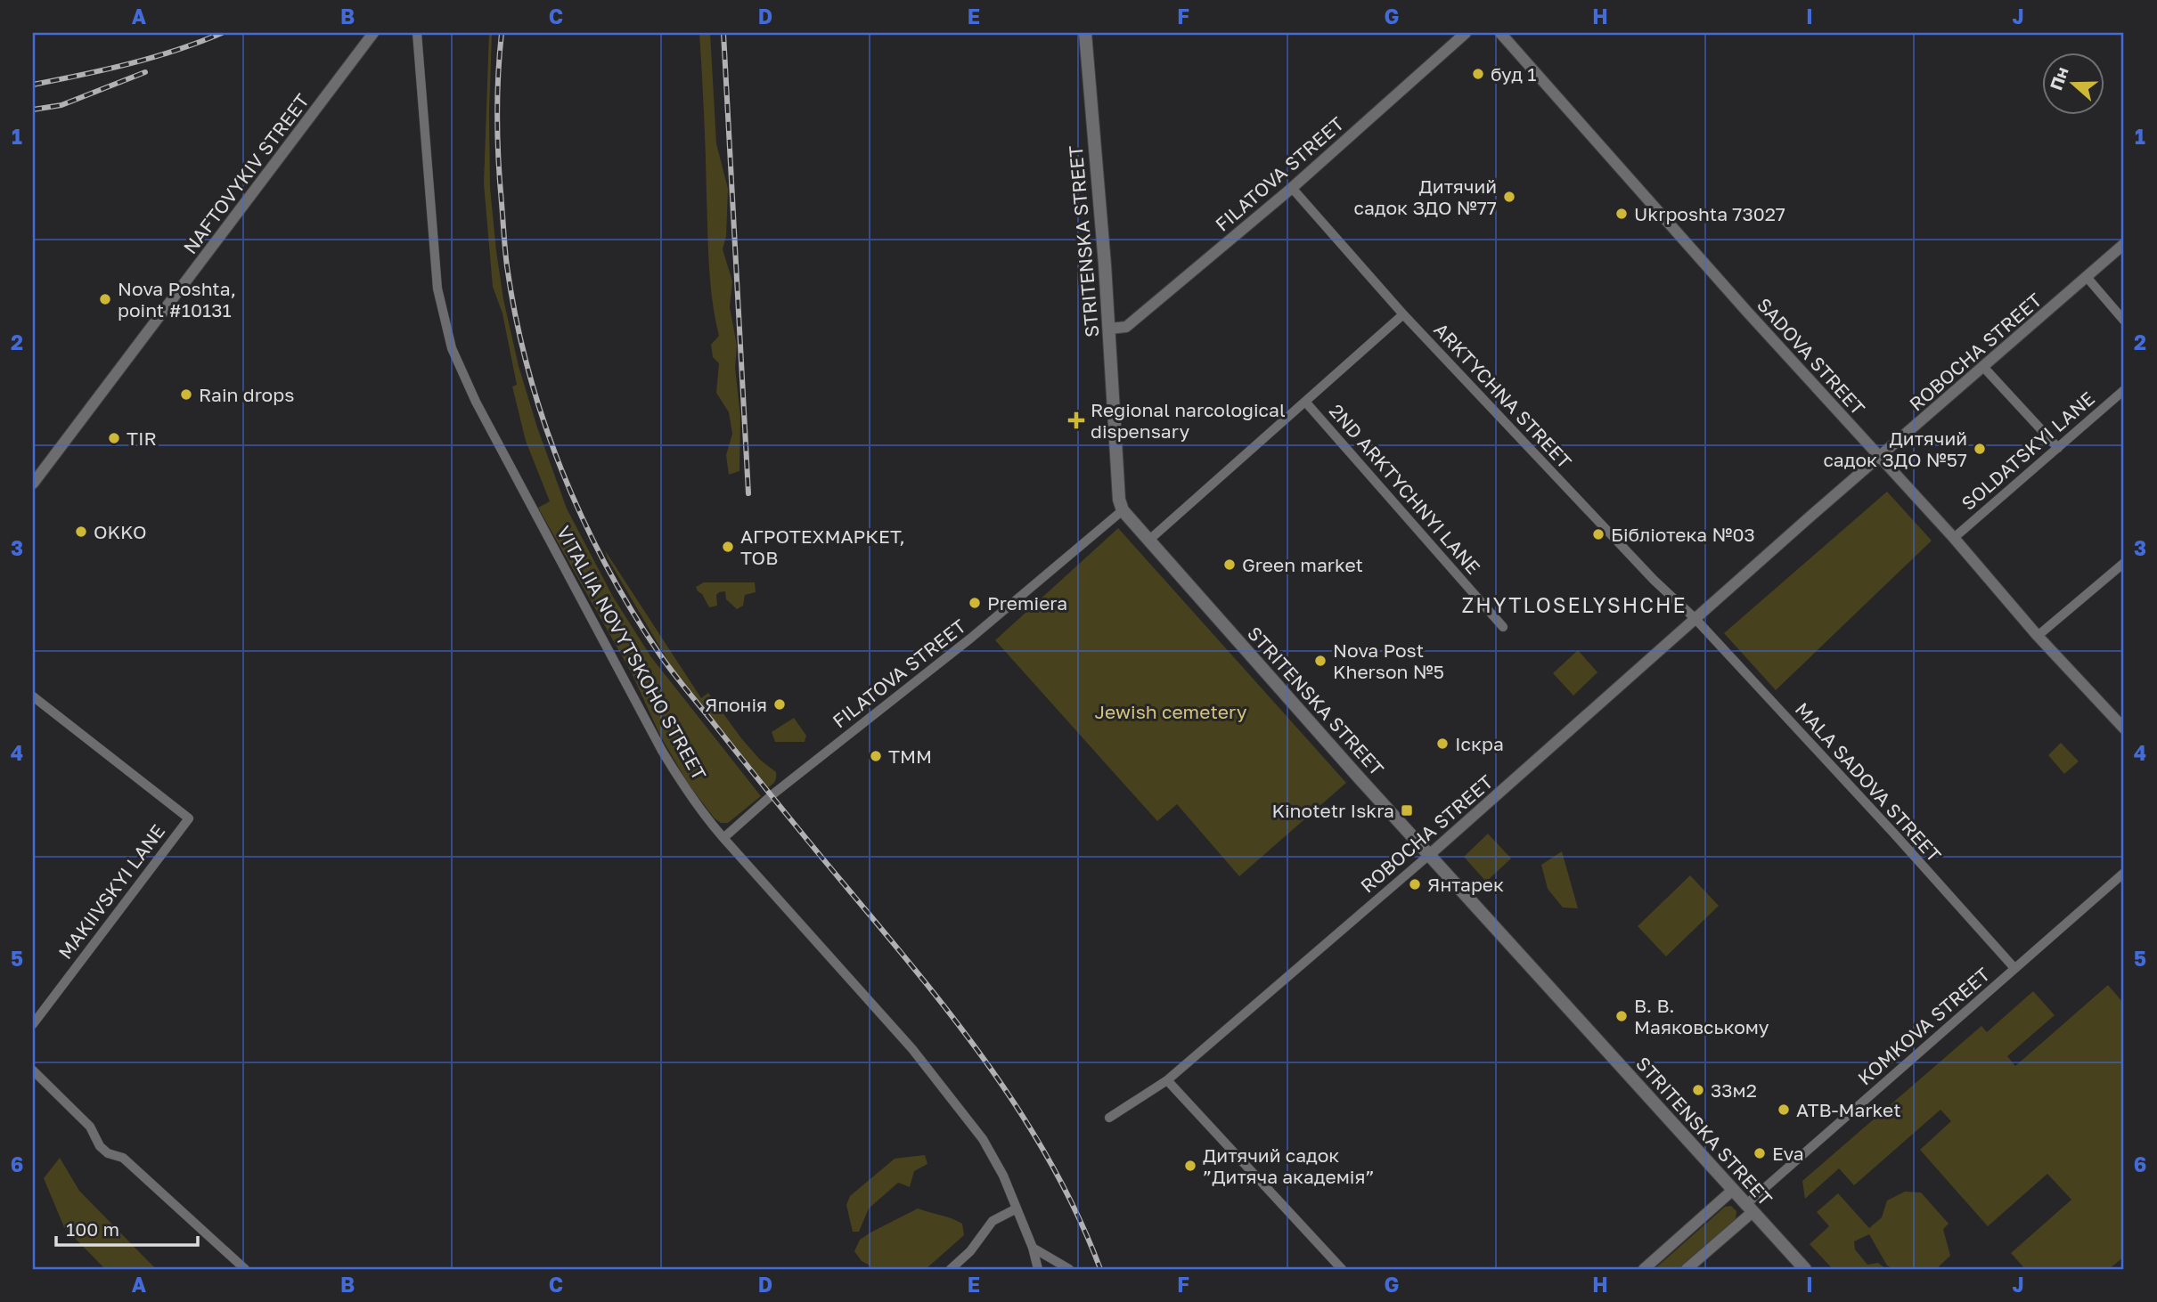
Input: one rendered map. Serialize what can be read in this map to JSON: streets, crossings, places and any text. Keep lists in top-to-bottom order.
{
  "streets": {
    "main road": ["STRITENSKA STREET"],
    "street": [
      "NAFTOVYKIV STREET",
      "FILATOVA STREET",
      "ROBOCHA STREET",
      "SADOVA STREET",
      "ARKTYCHNA STREET",
      "SOLDATSKYI LANE",
      "2ND ARKTYCHNYI LANE",
      "VITALIIA NOVYTSKOHO STREET",
      "MALA SADOVA STREET",
      "MAKIIVSKYI LANE",
      "KOMKOVA STREET"
    ]
  },
  "crossings": [
    ["FILATOVA STREET", "STRITENSKA STREET"],
    ["FILATOVA STREET", "ARKTYCHNA STREET"],
    ["FILATOVA STREET", "VITALIIA NOVYTSKOHO STREET"],
    ["STRITENSKA STREET", "ROBOCHA STREET"],
    ["STRITENSKA STREET", "KOMKOVA STREET"],
    ["ROBOCHA STREET", "SADOVA STREET"],
    ["ROBOCHA STREET", "ARKTYCHNA STREET"],
    ["ROBOCHA STREET", "MALA SADOVA STREET"],
    ["SADOVA STREET", "SOLDATSKYI LANE"],
    ["ARKTYCHNA STREET", "MALA SADOVA STREET"],
    ["MALA SADOVA STREET", "KOMKOVA STREET"]
  ],
  "districts": ["ZHYTLOSELYSHCHE"],
  "parks": ["Jewish cemetery"],
  "places": {
    "other": [
      "буд 1",
      "Дитячий садок ЗДО №77",
      "Ukrposhta 73027",
      "Nova Poshta, point #10131",
      "Rain drops",
      "TIR",
      "Дитячий садок ЗДО №57",
      "OKKO",
      "Бібліотека №03",
      "АГРОТЕХМАРКЕТ, ТОВ",
      "Green market",
      "Premiera",
      "Nova Post Kherson №5",
      "Японія",
      "Іскра",
      "TMM",
      "Янтарек",
      "В. В. Маяковському",
      "33м2",
      "ATB-Market",
      "Eva",
      "Дитячий садок ”Дитяча академія”"
    ],
    "health": ["Regional narcological dispensary"],
    "transit": ["Kinotetr Iskra"]
  },
  "scale_bar": "100 m",
  "north": "left",
  "grid": {
    "columns": [
      "A",
      "B",
      "C",
      "D",
      "E",
      "F",
      "G",
      "H",
      "I",
      "J"
    ],
    "rows": [
      "1",
      "2",
      "3",
      "4",
      "5",
      "6"
    ]
  }
}
